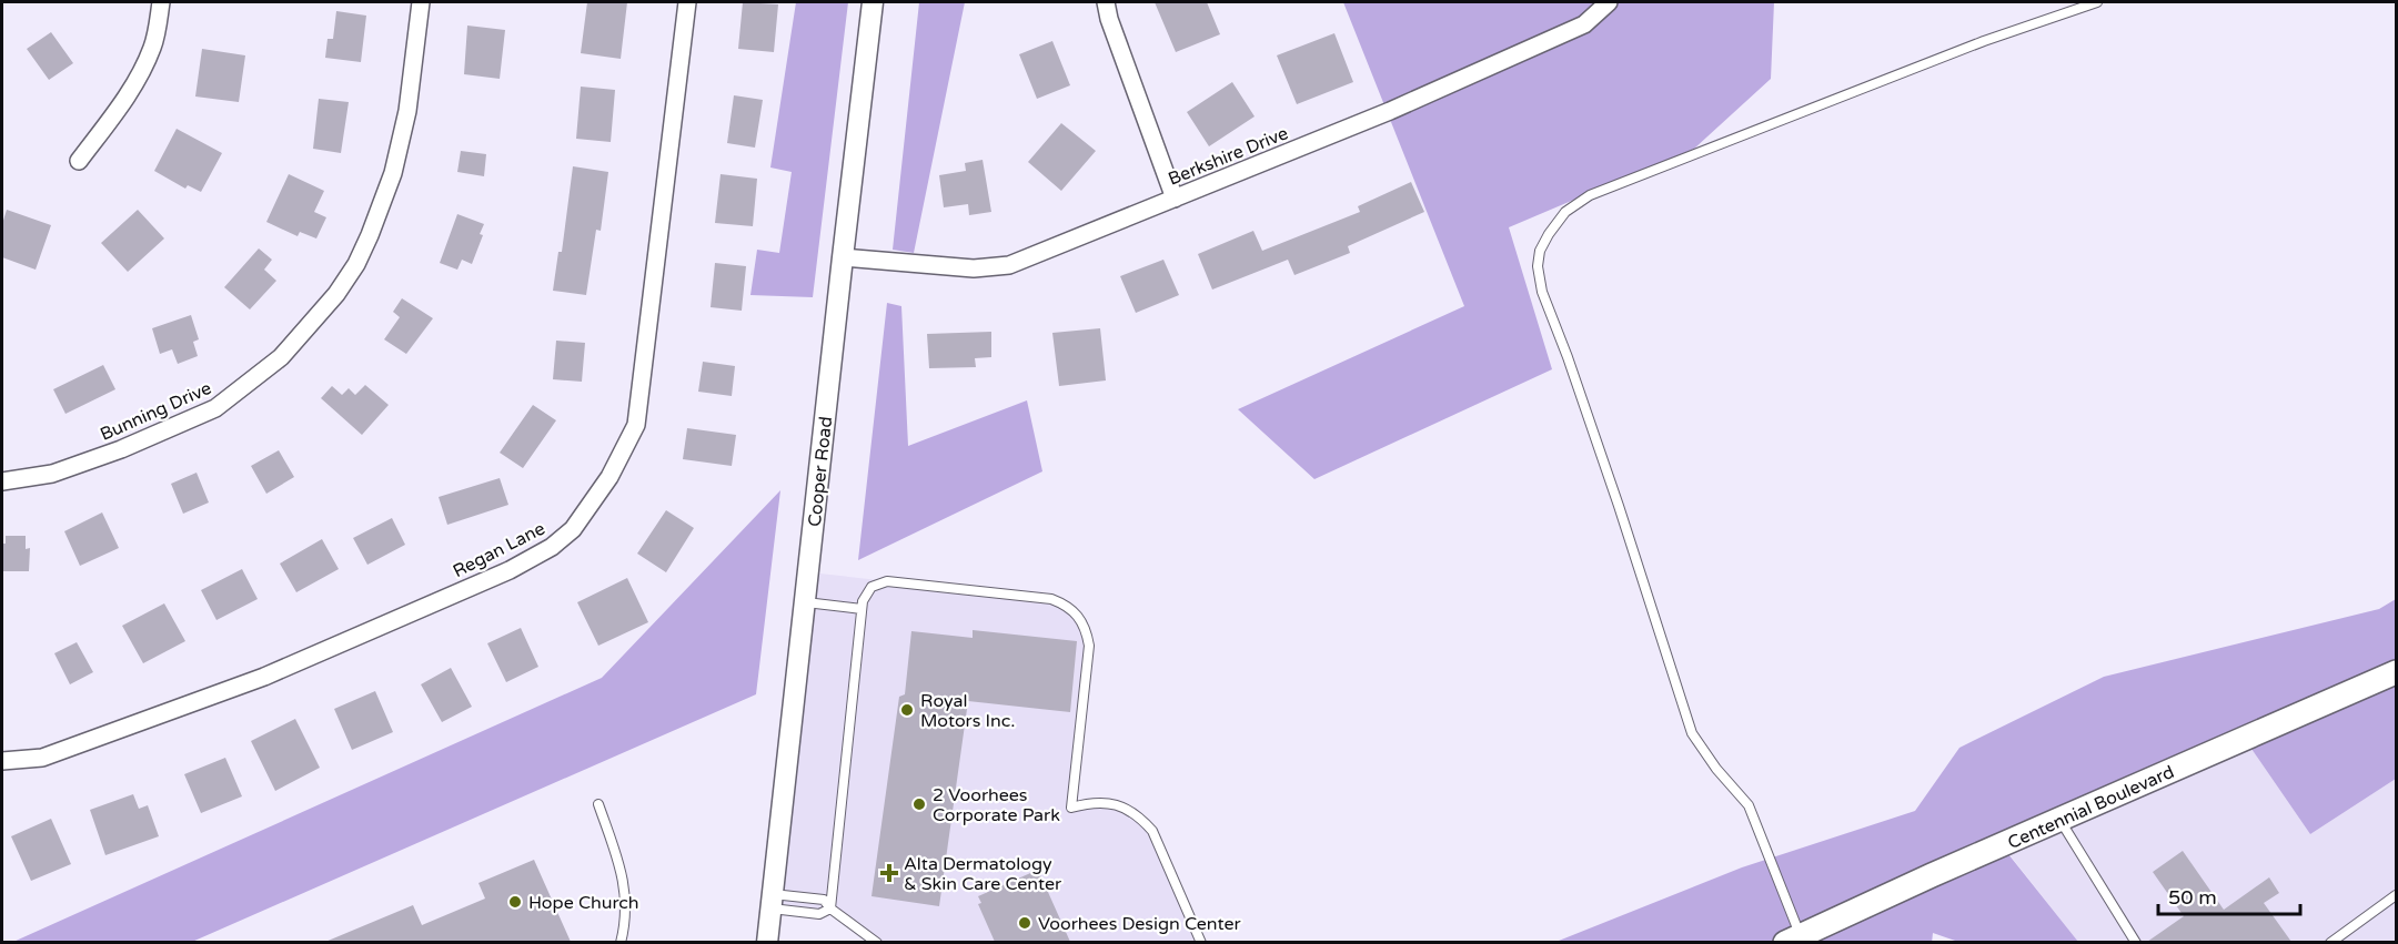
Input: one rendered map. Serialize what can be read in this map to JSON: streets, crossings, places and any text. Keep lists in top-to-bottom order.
{
  "streets": {
    "main road": ["Centennial Boulevard"],
    "street": [
      "Berkshire Drive",
      "Bunning Drive",
      "Cooper Road",
      "Regan Lane"
    ]
  },
  "crossings": [
    ["Berkshire Drive", "Cooper Road"]
  ],
  "places": {
    "other": [
      "Royal Motors Inc.",
      "2 Voorhees Corporate Park",
      "Hope Church",
      "Voorhees Design Center"
    ],
    "health": ["Alta Dermatology & Skin Care Center"]
  },
  "scale_bar": "50 m"
}
